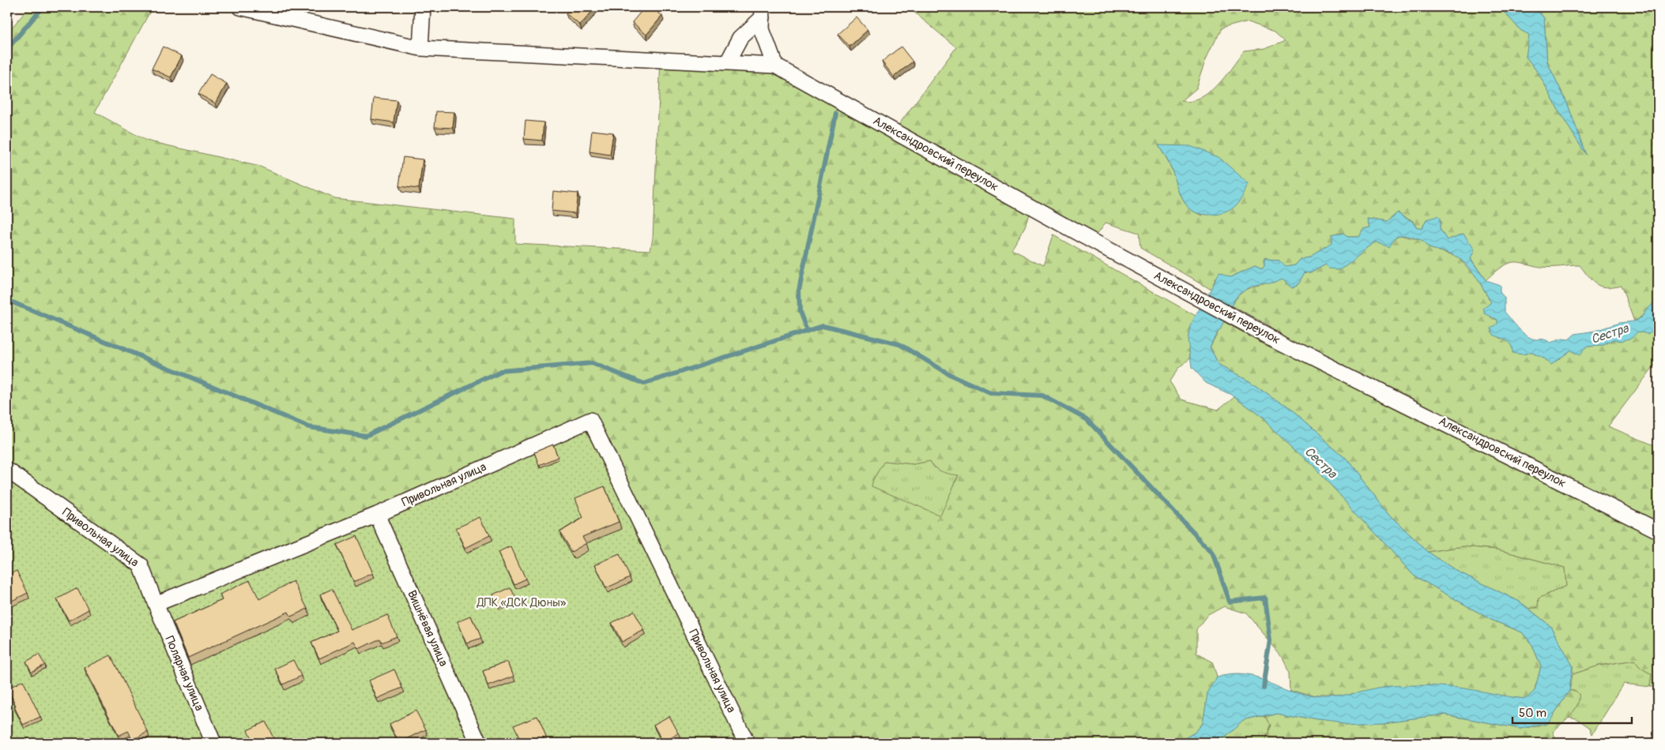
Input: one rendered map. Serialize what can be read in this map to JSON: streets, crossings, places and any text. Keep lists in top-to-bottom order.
{
  "streets": {
    "street": [
      "Александровский переулок",
      "Привольная улица",
      "Вишнёвая улица",
      "Полярная улица"
    ]
  },
  "crossings": [
    ["Привольная улица", "Вишнёвая улица"],
    ["Привольная улица", "Полярная улица"]
  ],
  "water": ["Сестра"],
  "parks": ["ДПК «ДСК Дюны»"],
  "scale_bar": "50 m"
}
